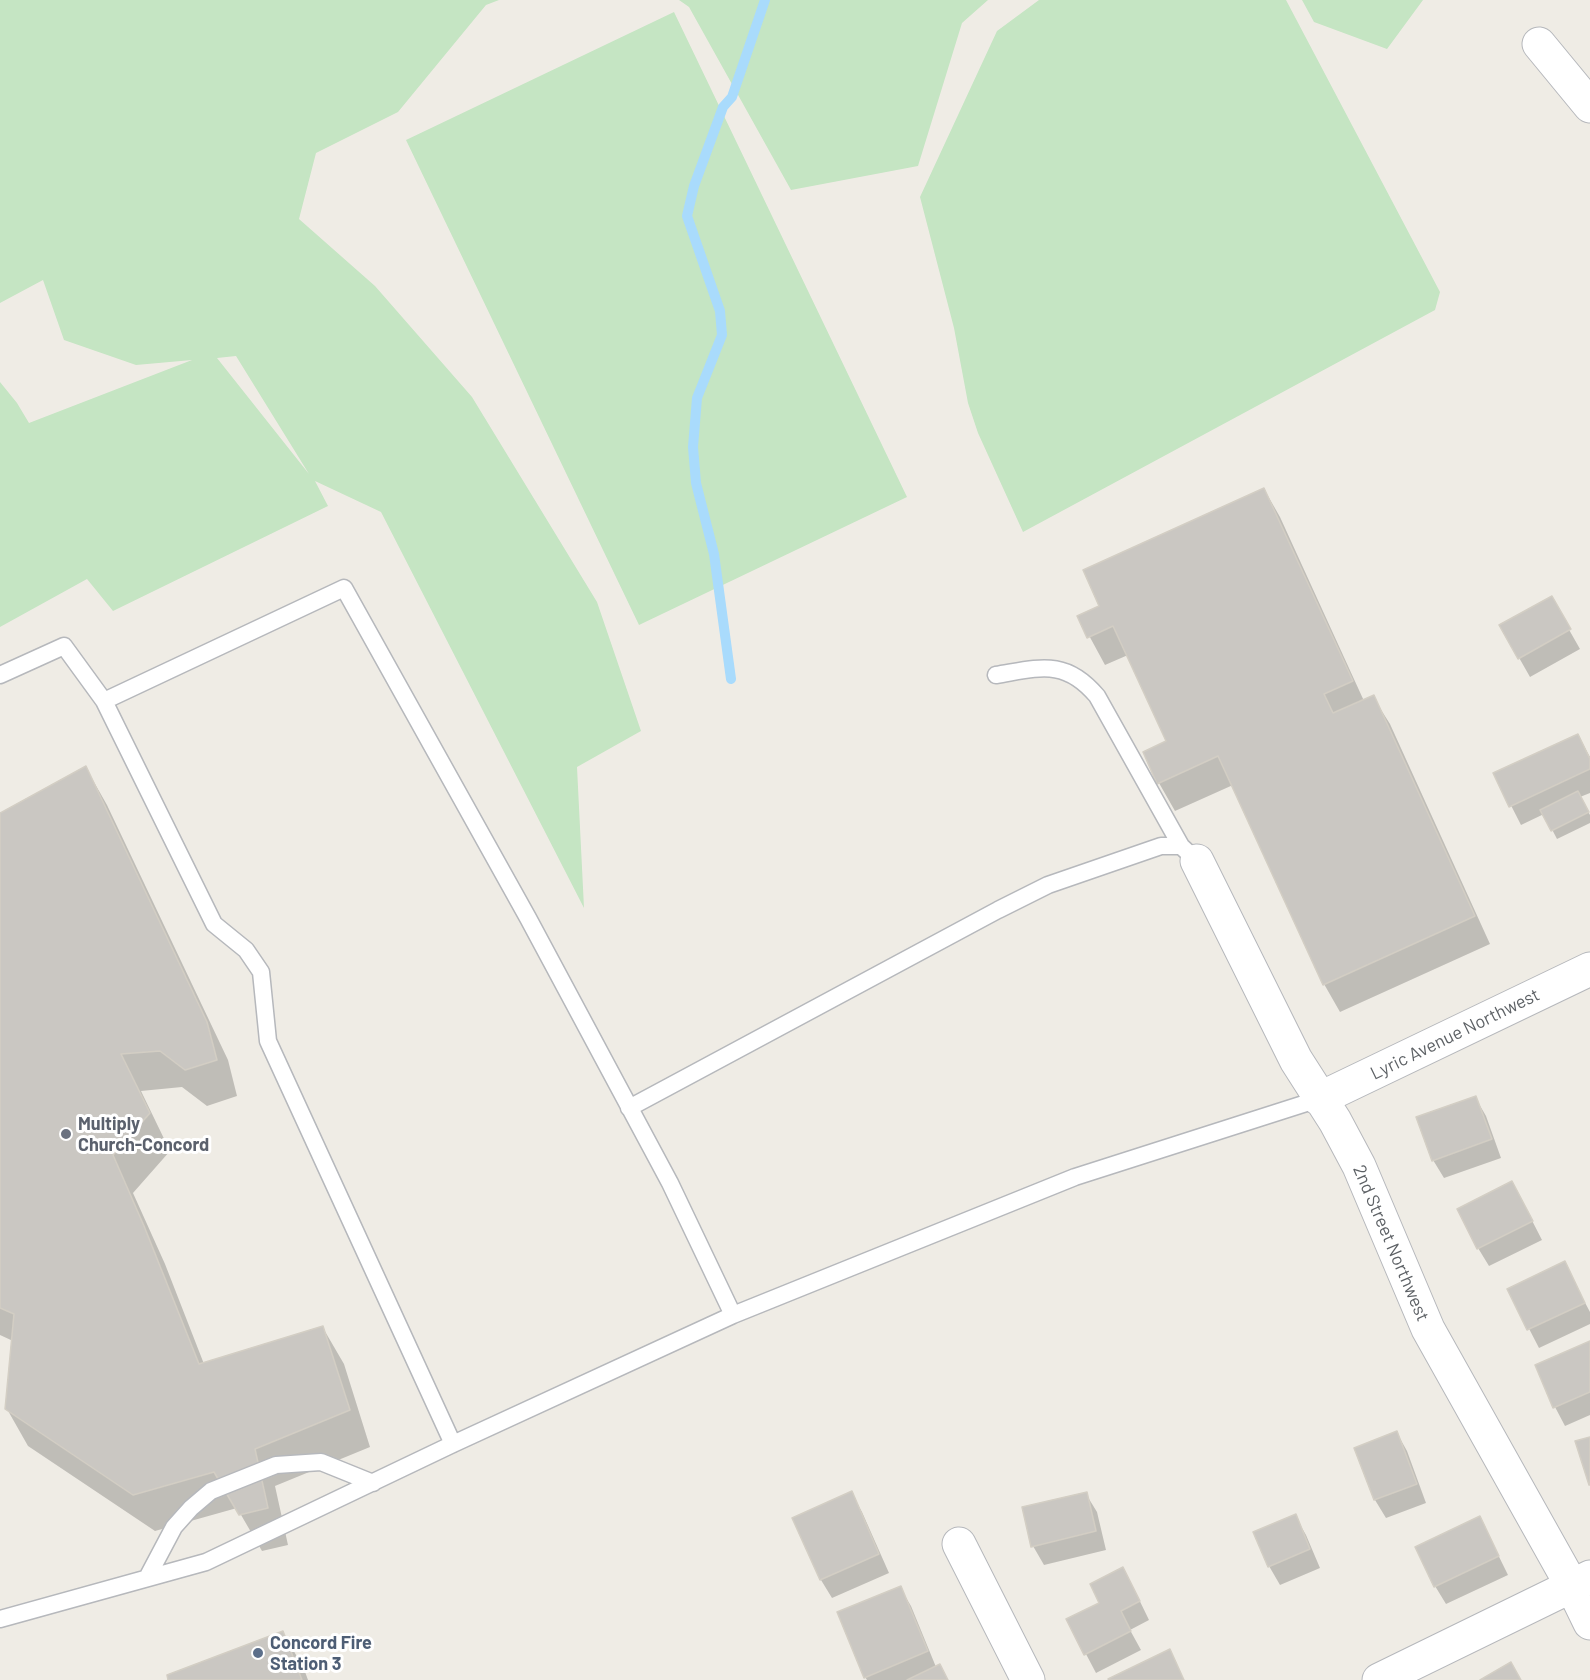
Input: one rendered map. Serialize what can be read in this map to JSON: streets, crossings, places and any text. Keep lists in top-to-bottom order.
{
  "streets": {
    "street": ["Lyric Avenue Northwest", "2nd Street Northwest"]
  },
  "crossings": [
    ["Lyric Avenue Northwest", "2nd Street Northwest"]
  ],
  "places": ["Multiply Church-Concord", "Concord Fire Station 3"]
}
